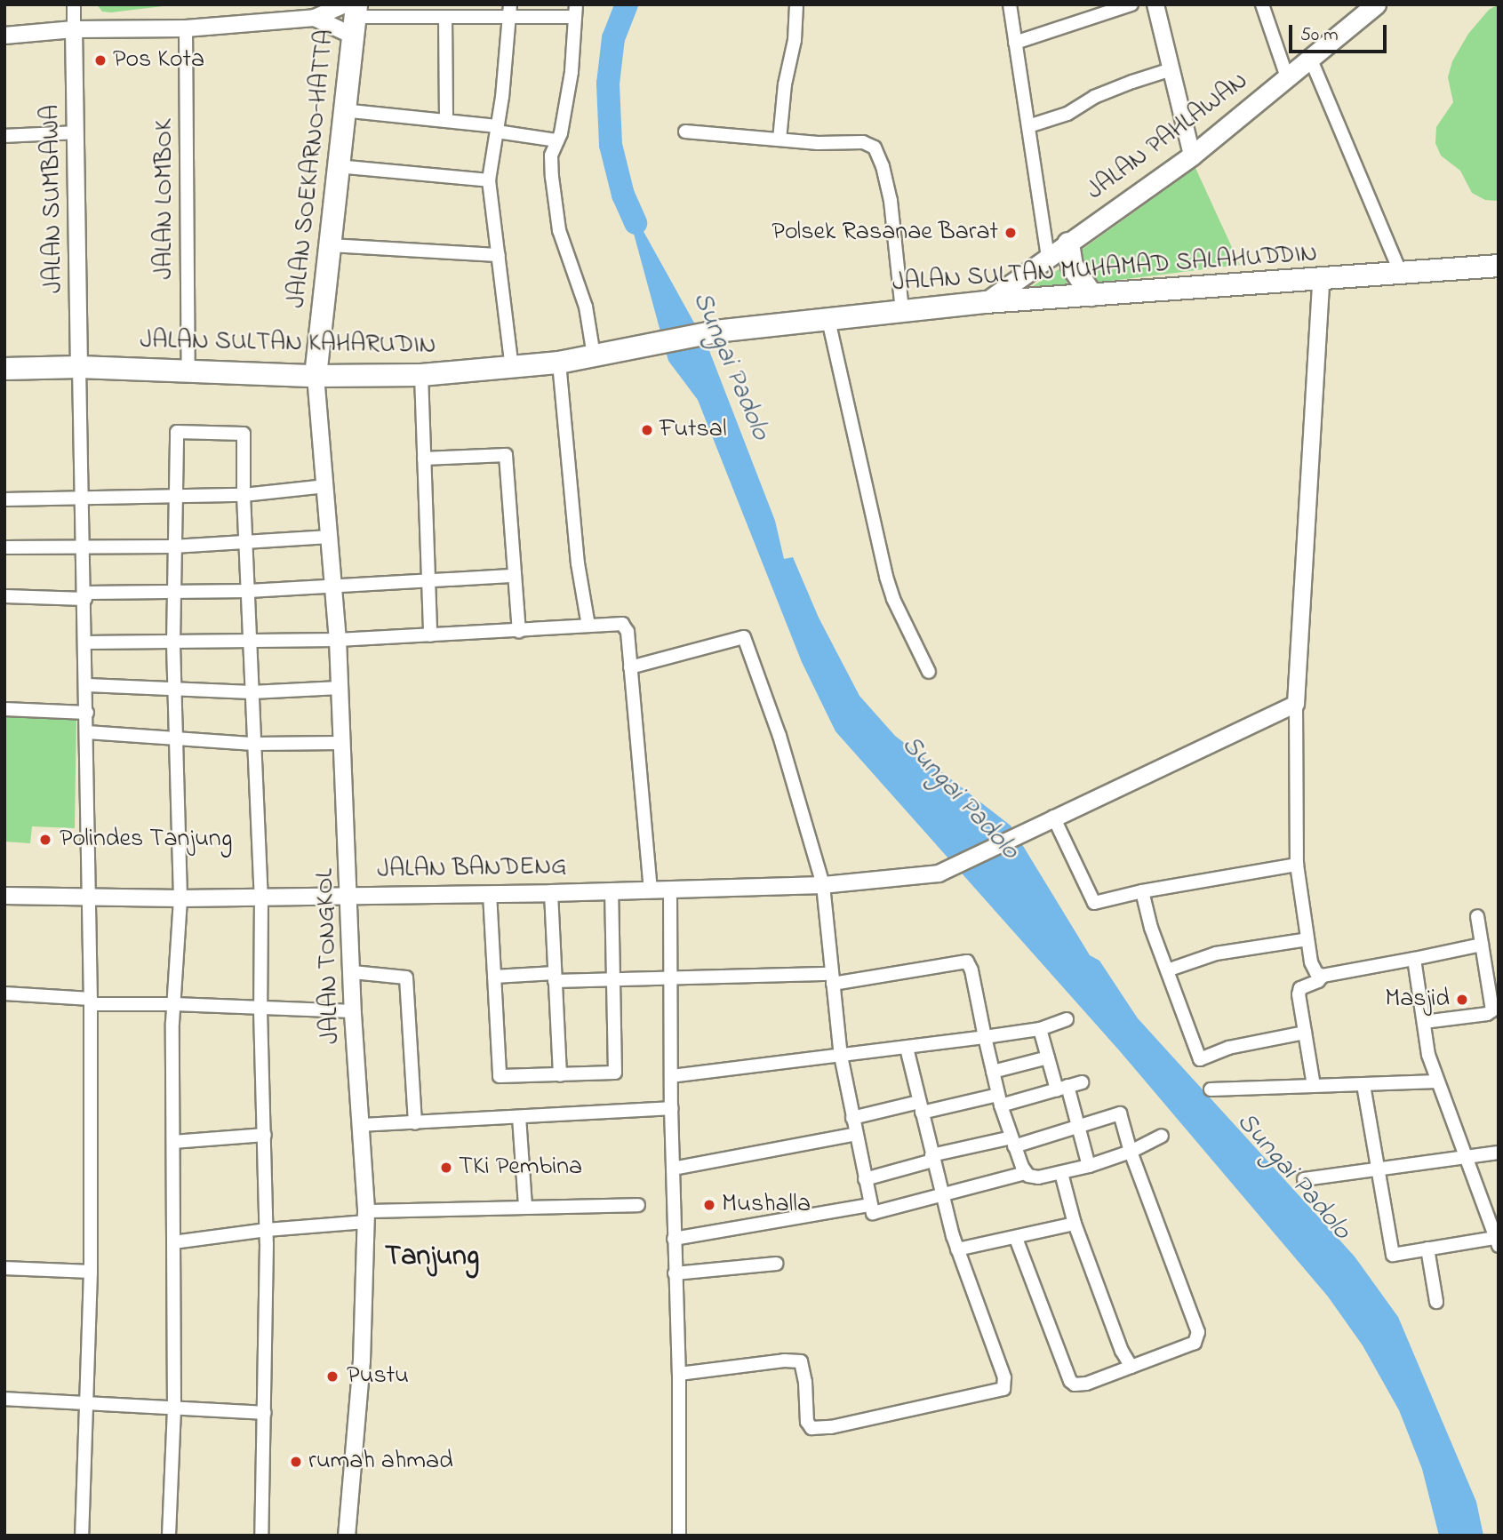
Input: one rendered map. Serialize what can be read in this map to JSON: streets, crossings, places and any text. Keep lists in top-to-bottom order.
{
  "streets": {
    "highway": ["JALAN SOEKARNO-HATTA", "JALAN SULTAN MUHAMAD SALAHUDDIN", "JALAN SULTAN KAHARUDIN"],
    "main road": ["JALAN PAHLAWAN"],
    "street": [
      "JALAN SUMBAWA",
      "JALAN LOMBOK",
      "JALAN BANDENG",
      "JALAN TONGKOL"
    ]
  },
  "crossings": [
    ["JALAN PAHLAWAN", "JALAN SULTAN MUHAMAD SALAHUDDIN"],
    ["JALAN SOEKARNO-HATTA", "JALAN SULTAN KAHARUDIN"],
    ["JALAN SOEKARNO-HATTA", "JALAN TONGKOL"],
    ["JALAN SUMBAWA", "JALAN SULTAN KAHARUDIN"],
    ["JALAN LOMBOK", "JALAN SULTAN KAHARUDIN"],
    ["JALAN SULTAN MUHAMAD SALAHUDDIN", "JALAN SULTAN KAHARUDIN"],
    ["JALAN SULTAN KAHARUDIN", "JALAN TONGKOL"],
    ["JALAN BANDENG", "JALAN TONGKOL"]
  ],
  "districts": ["Tanjung"],
  "water": ["Sungai Padolo"],
  "places": [
    "Pos Kota",
    "Polsek Rasanae Barat",
    "Futsal",
    "Polindes Tanjung",
    "Masjid",
    "TKi Pembina",
    "Mushalla",
    "Pustu",
    "rumah ahmad"
  ],
  "scale_bar": "50 m"
}
